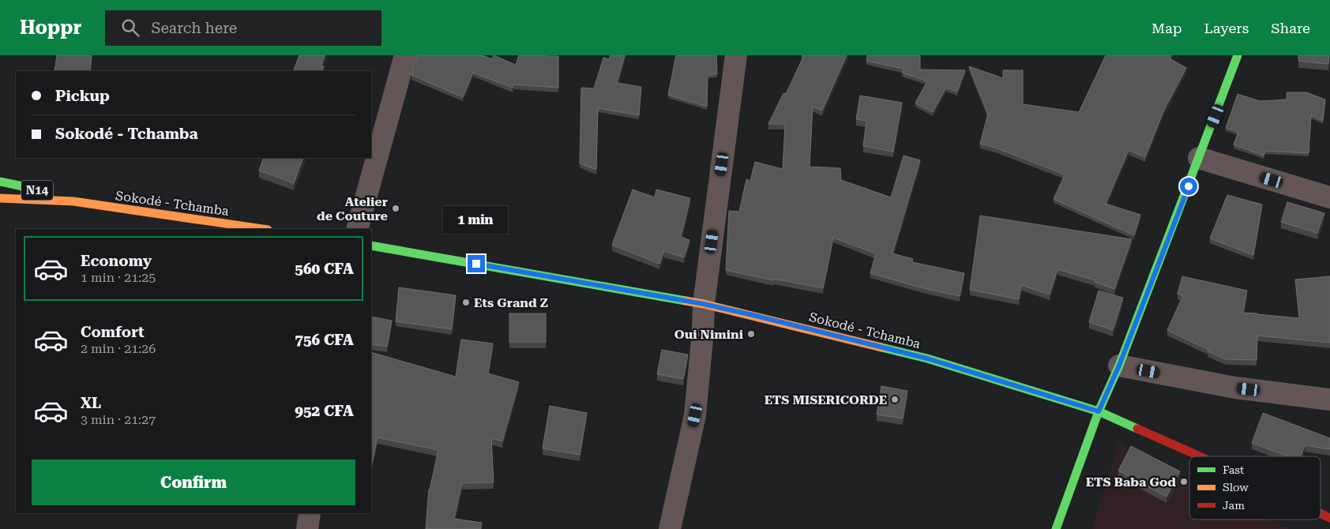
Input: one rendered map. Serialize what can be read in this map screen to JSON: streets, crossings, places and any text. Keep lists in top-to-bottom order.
{
  "streets": {
    "main road": ["N14", "Sokodé - Tchamba"]
  },
  "places": [
    "Atelier de Couture",
    "Ets Grand Z",
    "Oui Nimini",
    "ETS MISERICORDE",
    "ETS Baba God"
  ],
  "legend": ["Fast", "Slow", "Jam"],
  "page": {
    "header": "Hoppr",
    "search": "Search here",
    "nav": ["Map", "Layers", "Share"],
    "banner": ["Pickup", "Sokodé - Tchamba"],
    "bubble": "1 min",
    "list": [
      {
        "name": "Economy",
        "note": "1 min · 21:25",
        "value": "560 CFA"
      },
      {
        "name": "Comfort",
        "note": "2 min · 21:26",
        "value": "756 CFA"
      },
      {
        "name": "XL",
        "note": "3 min · 21:27",
        "value": "952 CFA"
      }
    ],
    "buttons": "Confirm"
  }
}
